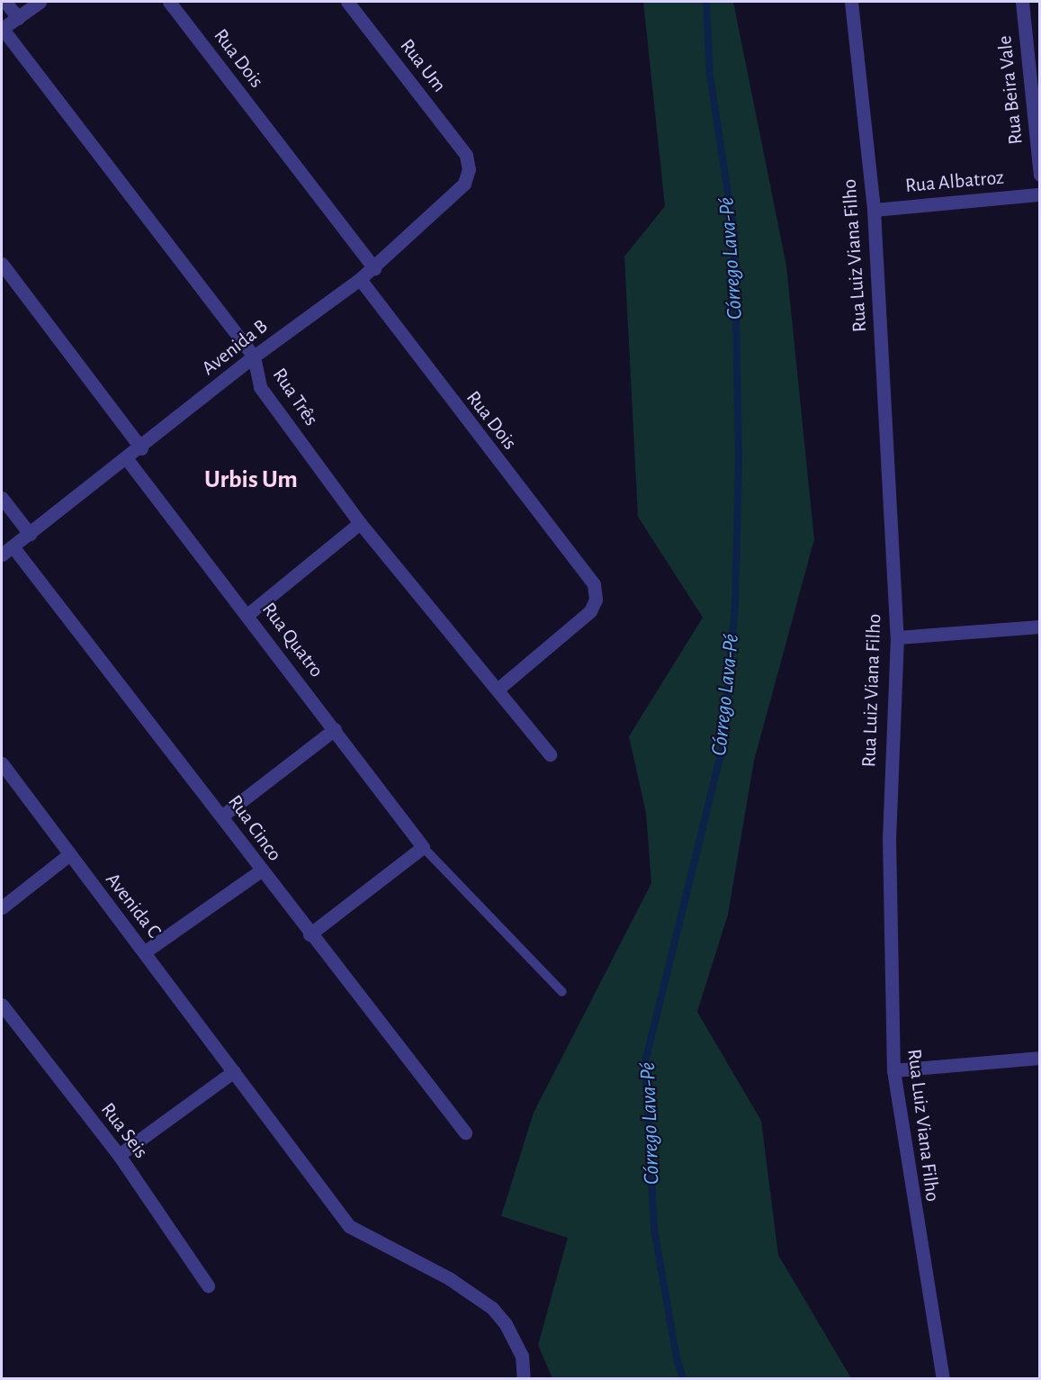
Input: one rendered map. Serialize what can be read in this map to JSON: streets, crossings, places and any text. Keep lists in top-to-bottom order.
{
  "streets": {
    "street": [
      "Rua Dois",
      "Rua Um",
      "Rua Beira Vale",
      "Rua Albatroz",
      "Rua Luiz Viana Filho",
      "Avenida B",
      "Rua Três",
      "Rua Quatro",
      "Rua Cinco",
      "Avenida C",
      "Rua Seis"
    ]
  },
  "crossings": [
    ["Rua Dois", "Avenida B"],
    ["Rua Dois", "Rua Três"],
    ["Rua Um", "Avenida B"],
    ["Rua Albatroz", "Rua Luiz Viana Filho"],
    ["Avenida B", "Rua Três"],
    ["Avenida B", "Rua Quatro"],
    ["Avenida B", "Rua Cinco"]
  ],
  "districts": ["Urbis Um"],
  "water": ["Córrego Lava-Pé"]
}
